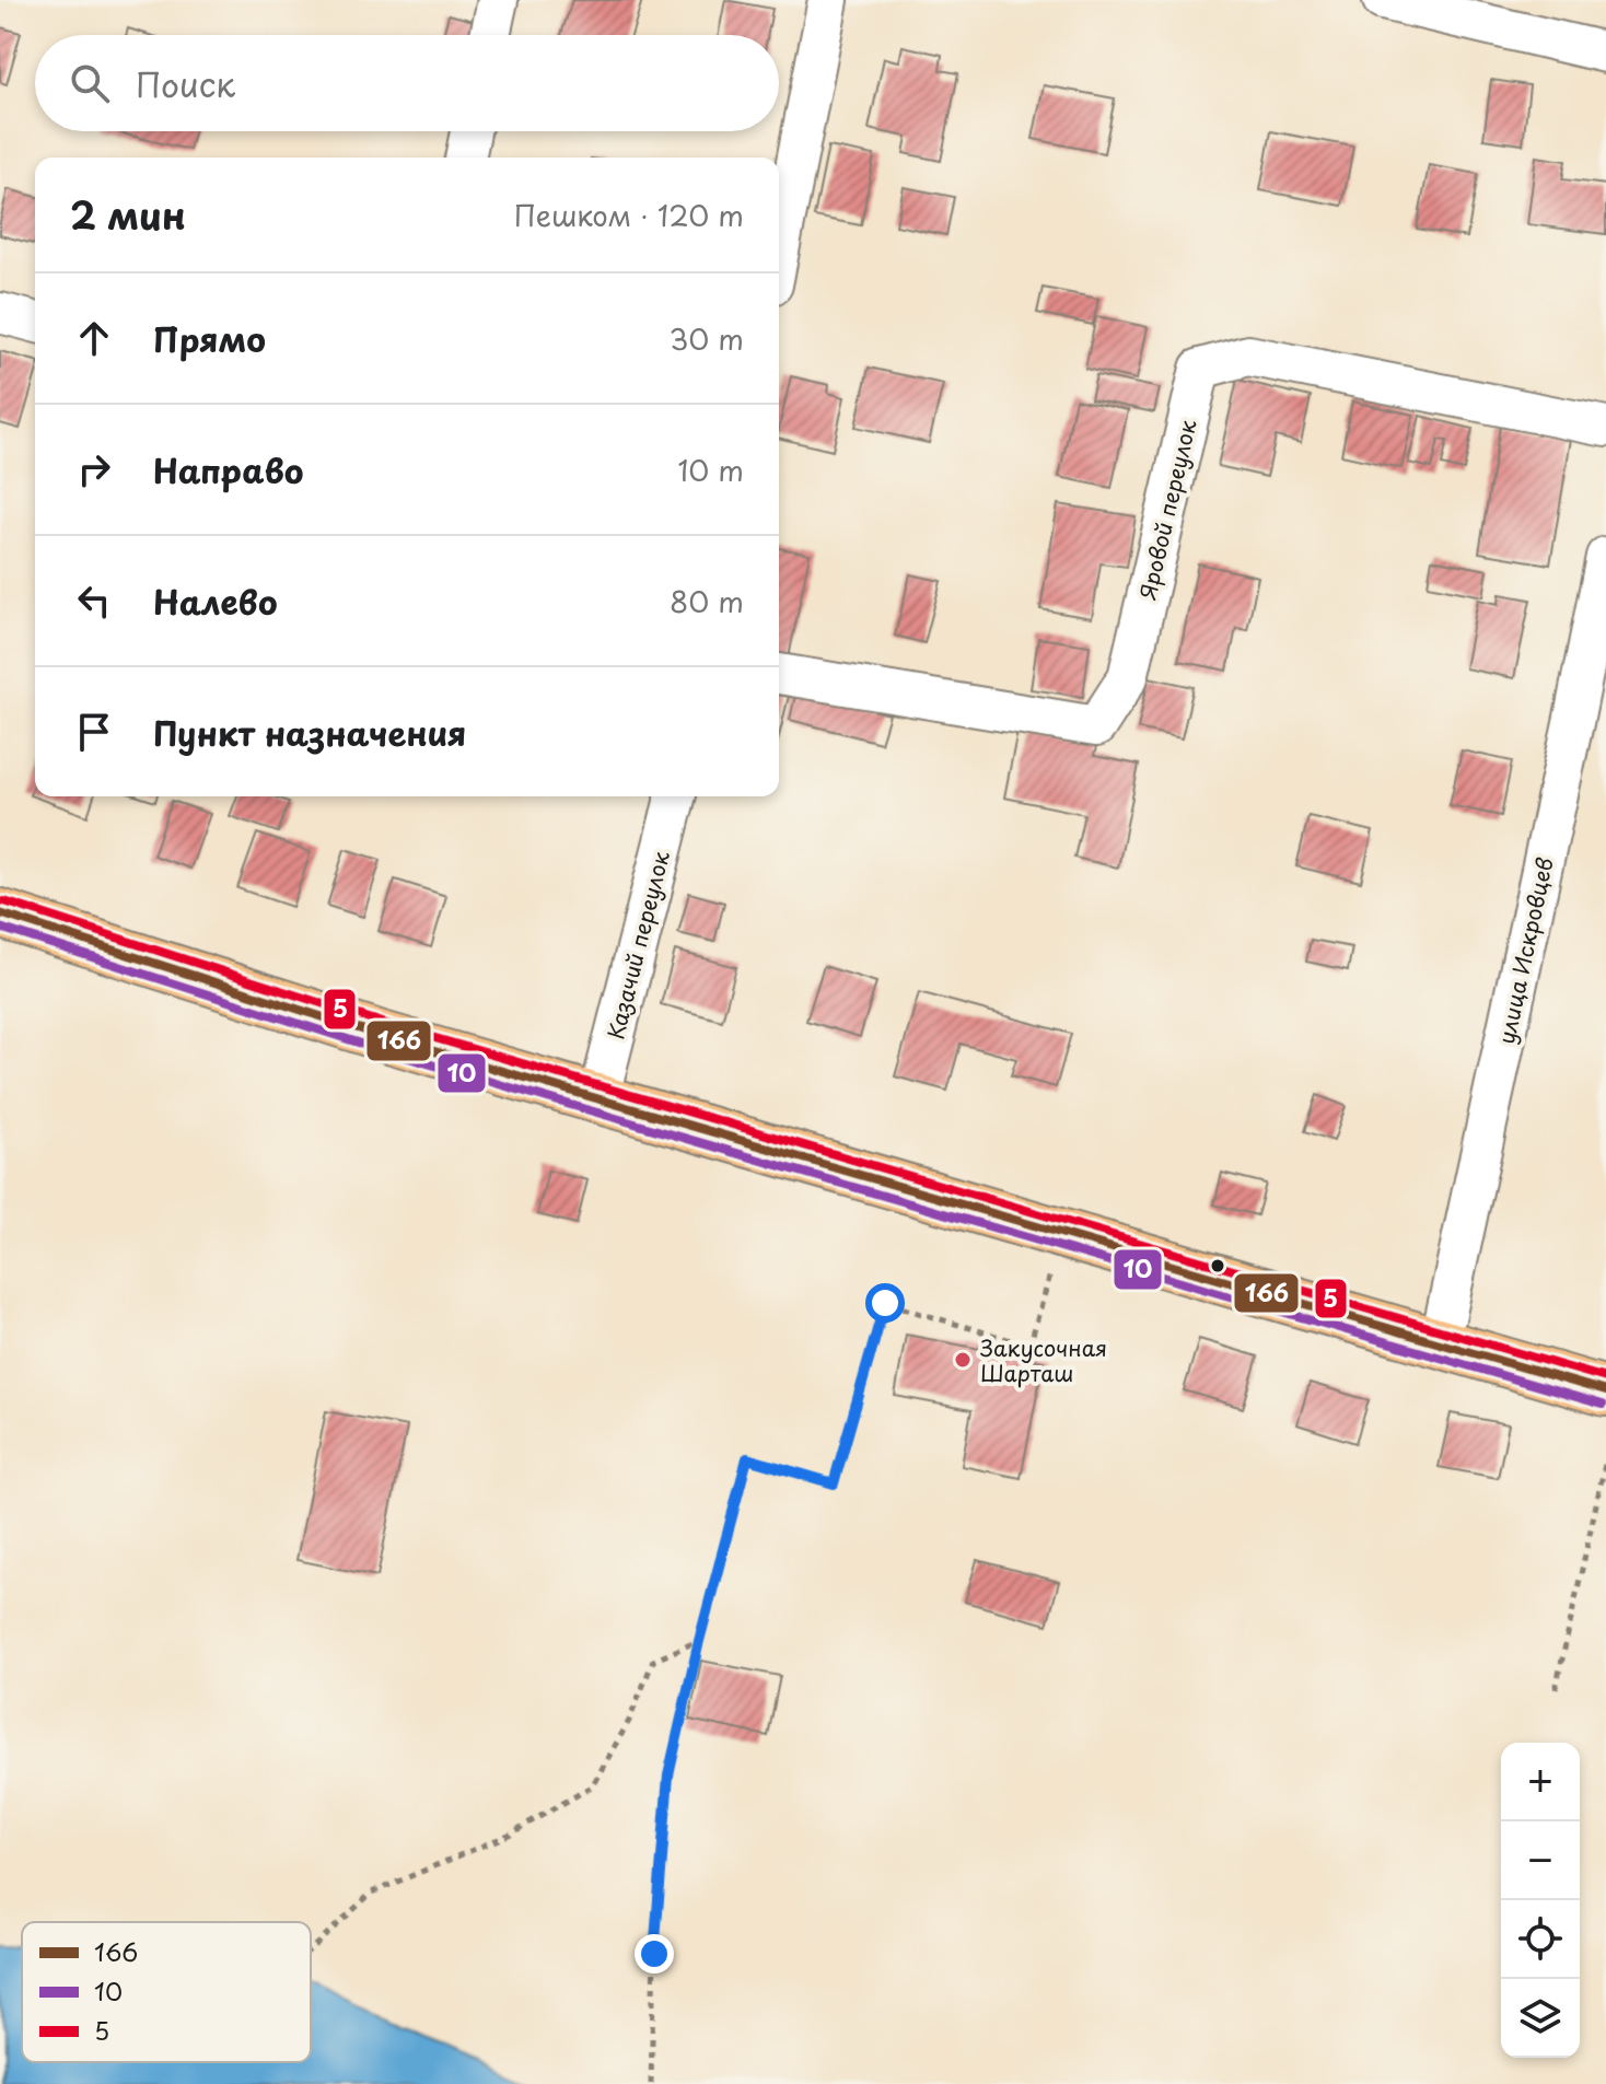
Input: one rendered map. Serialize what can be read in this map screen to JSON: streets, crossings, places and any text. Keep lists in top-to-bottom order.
{
  "streets": {
    "street": ["Яровой переулок", "Казачий переулок", "улица Искровцев"]
  },
  "places": ["Закусочная Шарташ"],
  "lines": ["transit line 5", "transit line 166", "transit line 10"],
  "legend": ["166", "10", "5"],
  "page": {
    "search": "Поиск",
    "heading": ["2 мин", "Пешком · 120 m"],
    "list": [
      ["Прямо", "30 m"],
      ["Направо", "10 m"],
      ["Налево", "80 m"],
      "Пункт назначения"
    ],
    "map_buttons": ["+", "−"]
  }
}
